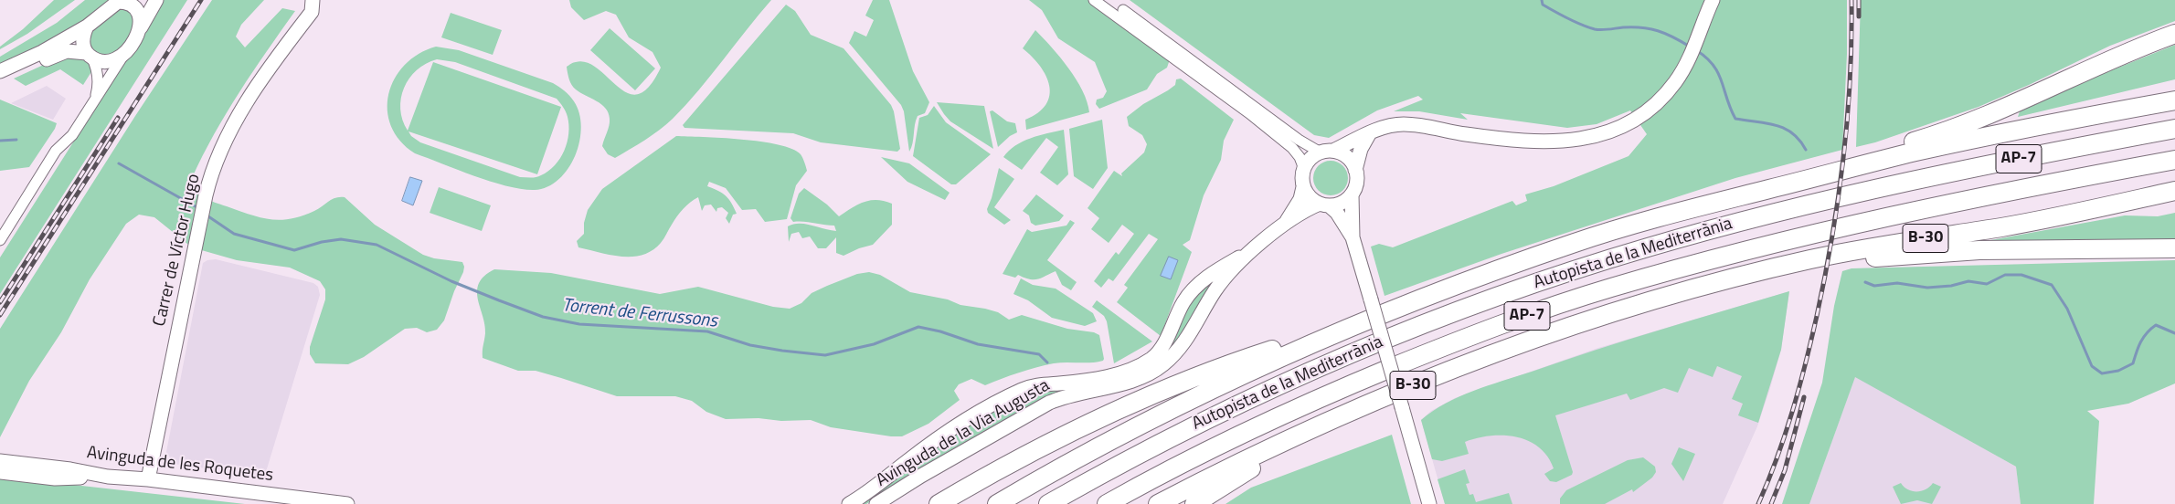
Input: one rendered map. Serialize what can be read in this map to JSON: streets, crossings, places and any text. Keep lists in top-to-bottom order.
{
  "streets": {
    "highway": ["AP-7", "B-30", "Autopista de la Mediterrània"],
    "street": ["Carrer de Víctor Hugo", "Avinguda de la Via Augusta", "Avinguda de les Roquetes"]
  },
  "crossings": [
    ["Carrer de Víctor Hugo", "Avinguda de les Roquetes"]
  ],
  "water": ["Torrent de Ferrussons"]
}
